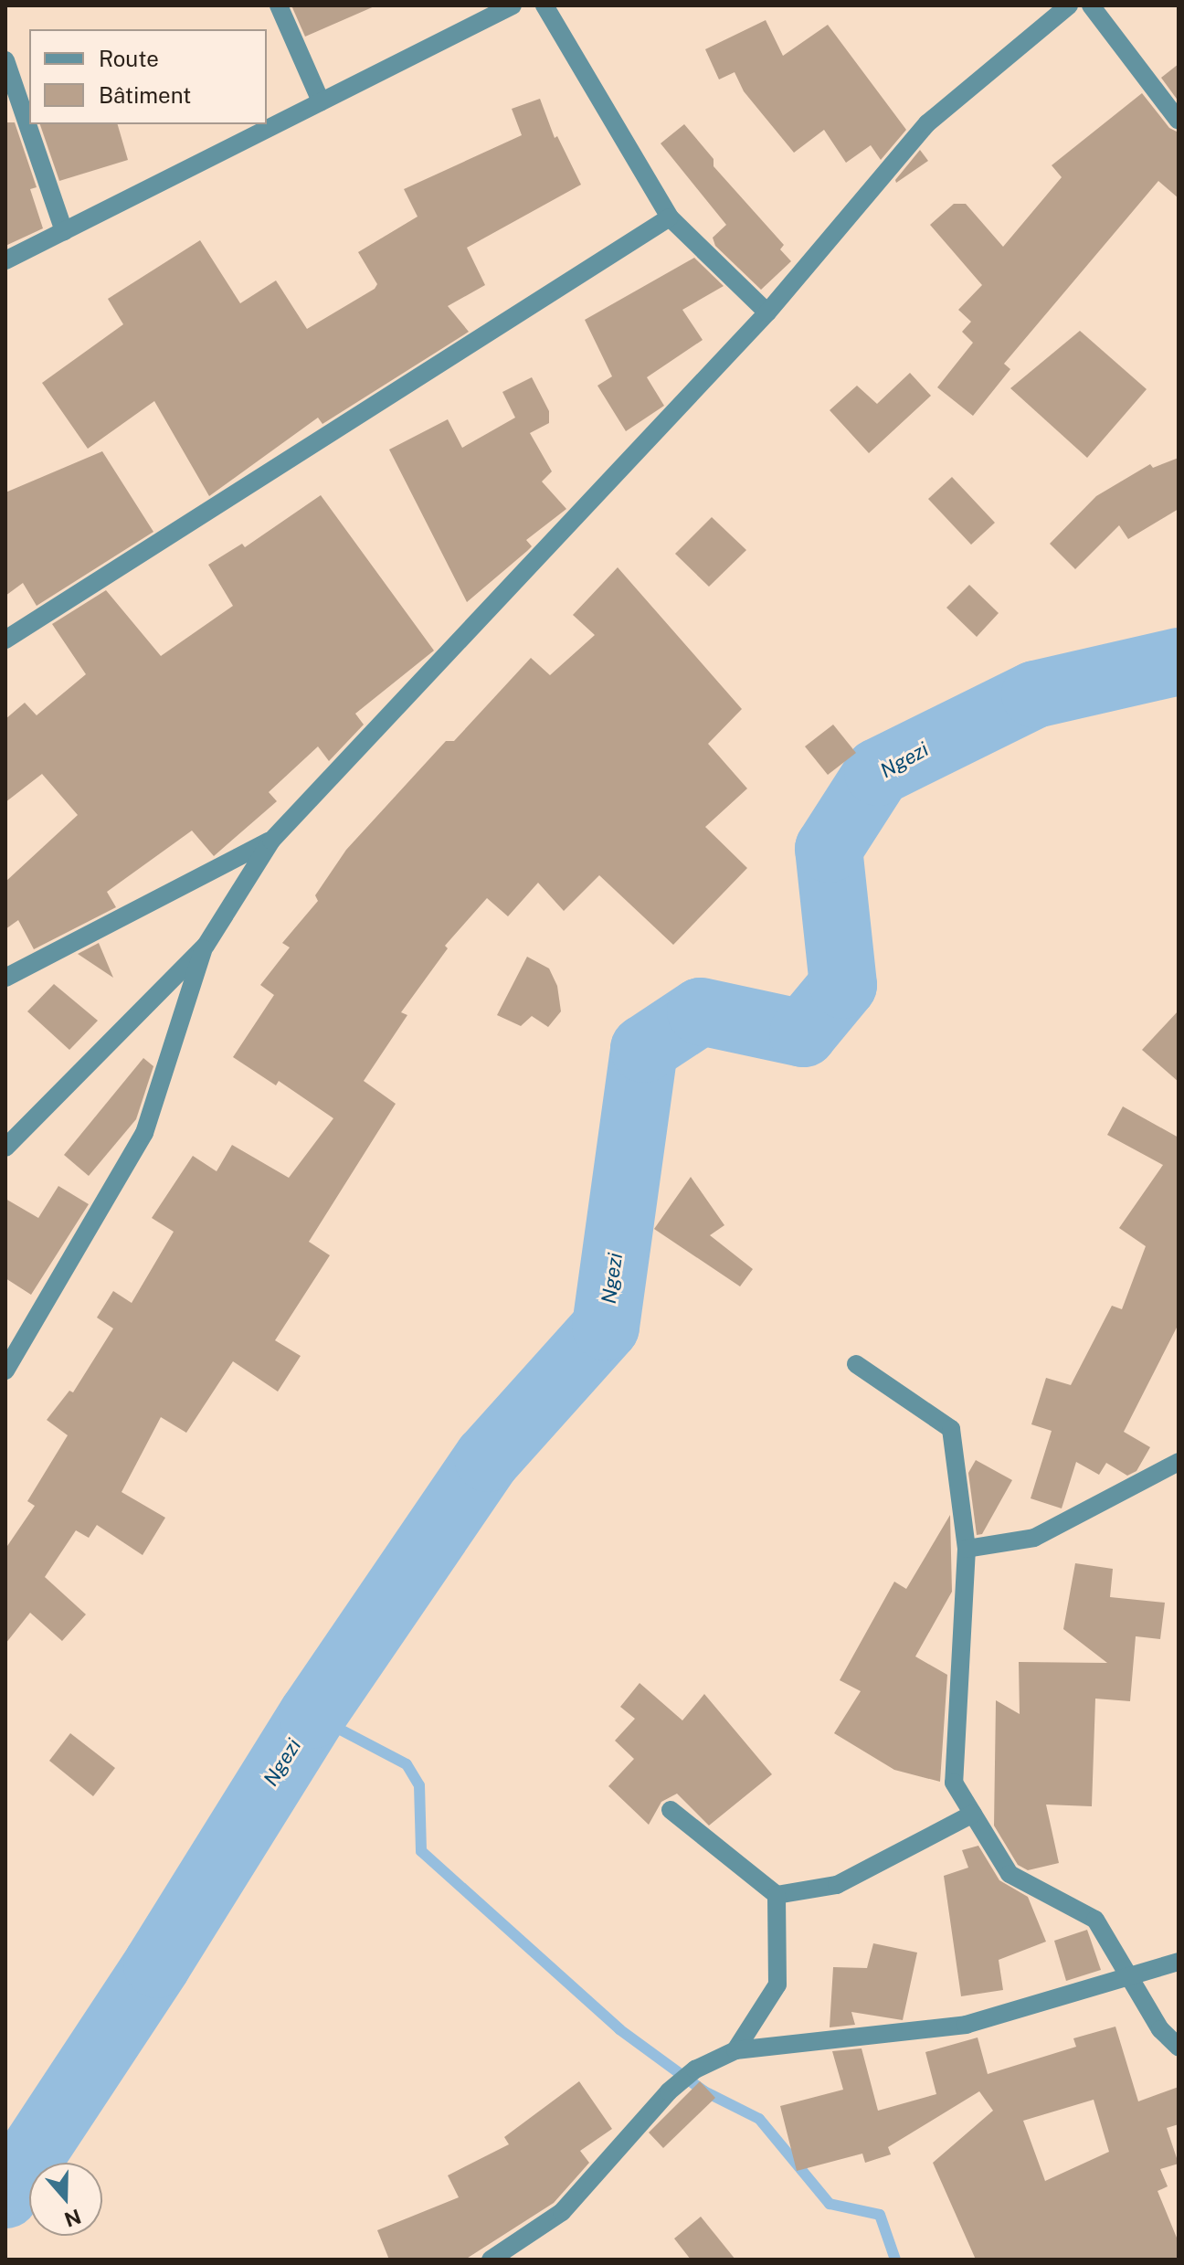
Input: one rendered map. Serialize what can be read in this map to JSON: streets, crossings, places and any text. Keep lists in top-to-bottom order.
{
  "water": ["Ngezi"],
  "legend": ["Route", "Bâtiment"],
  "north": "bottom"
}
